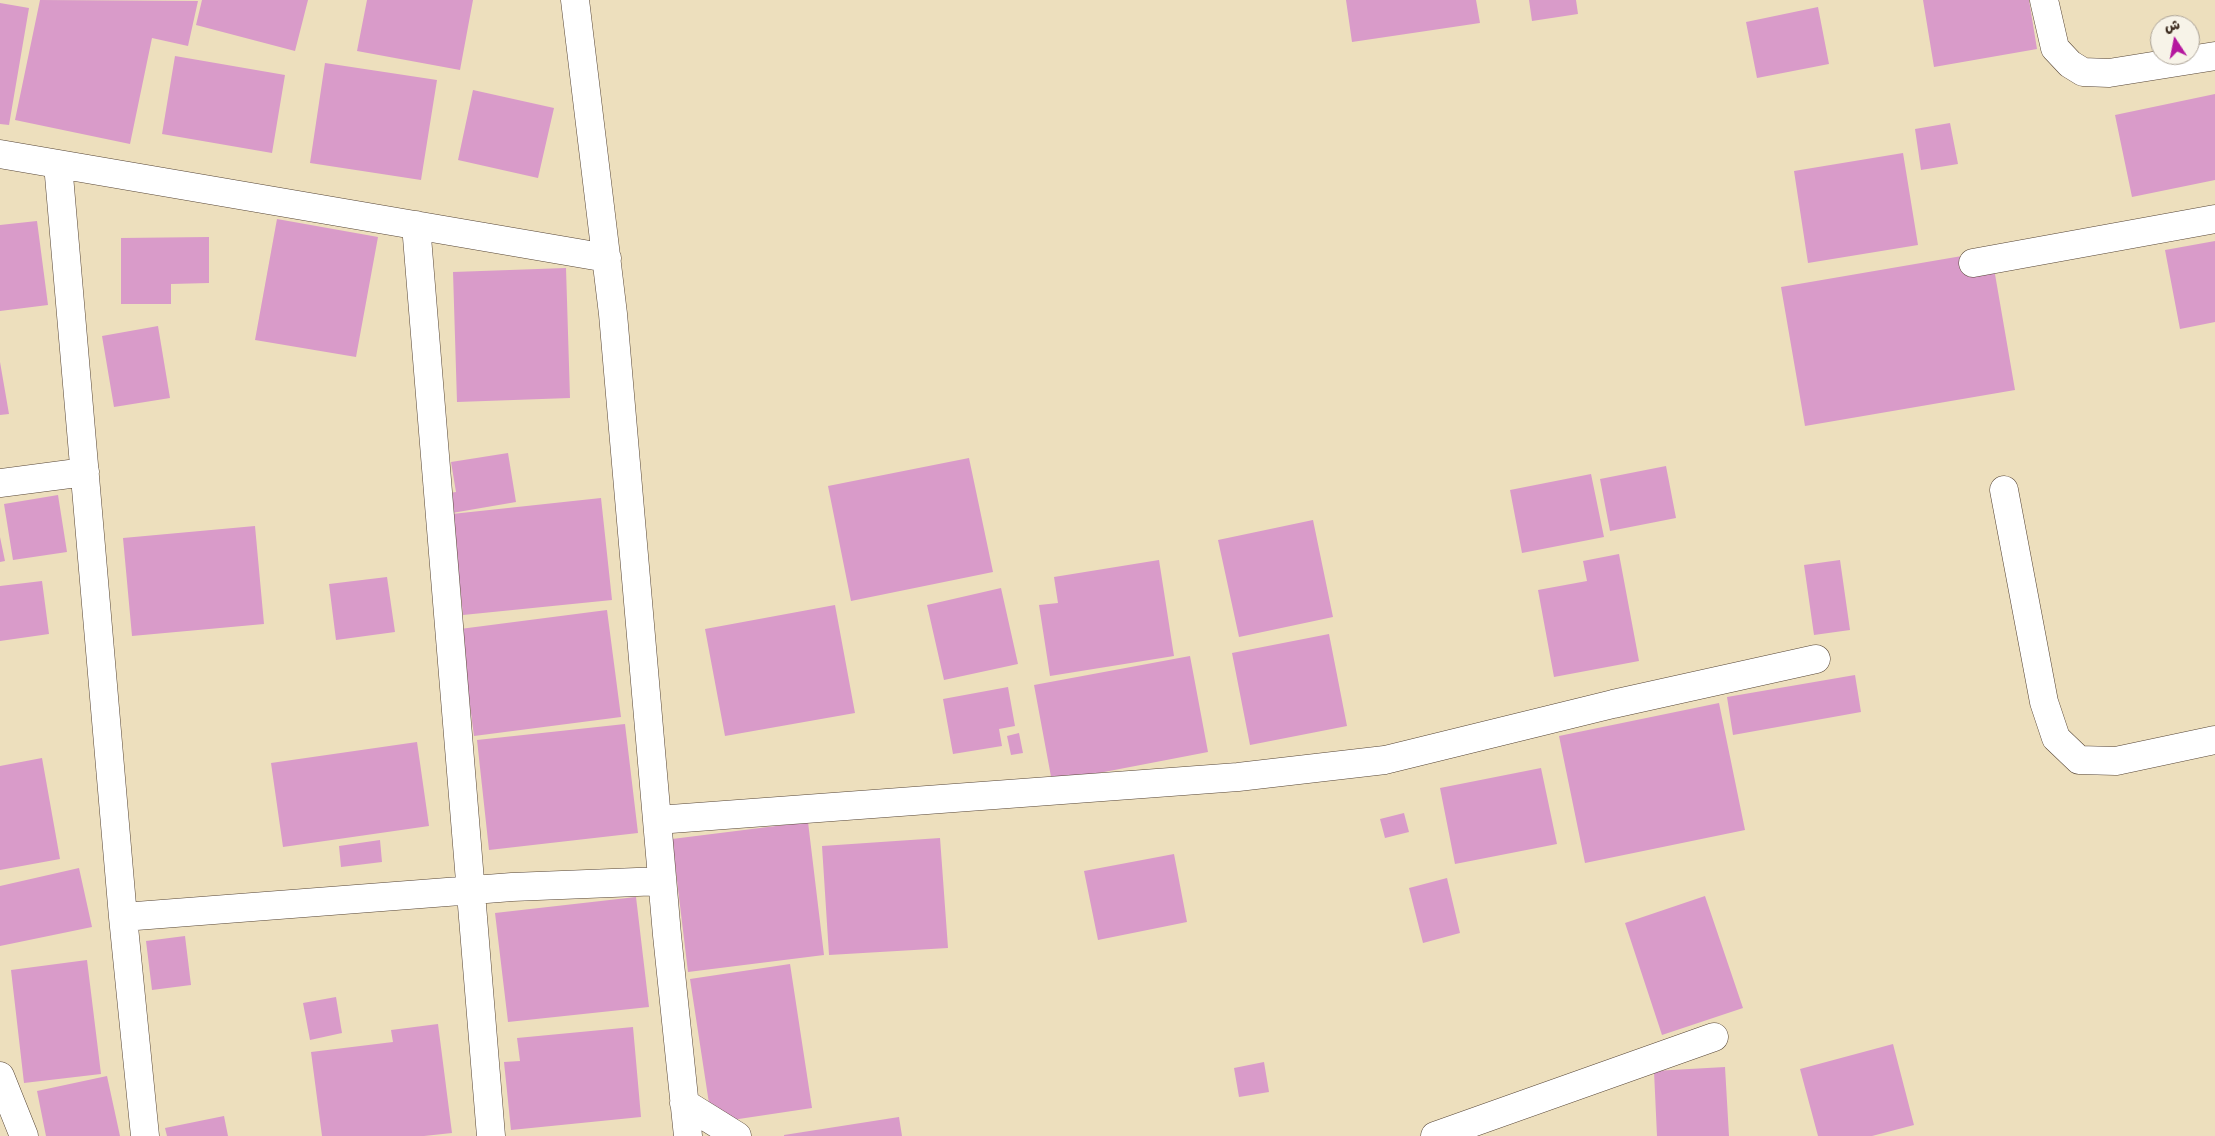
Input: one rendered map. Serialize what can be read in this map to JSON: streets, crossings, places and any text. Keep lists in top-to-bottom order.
{
  "north": "top"
}
